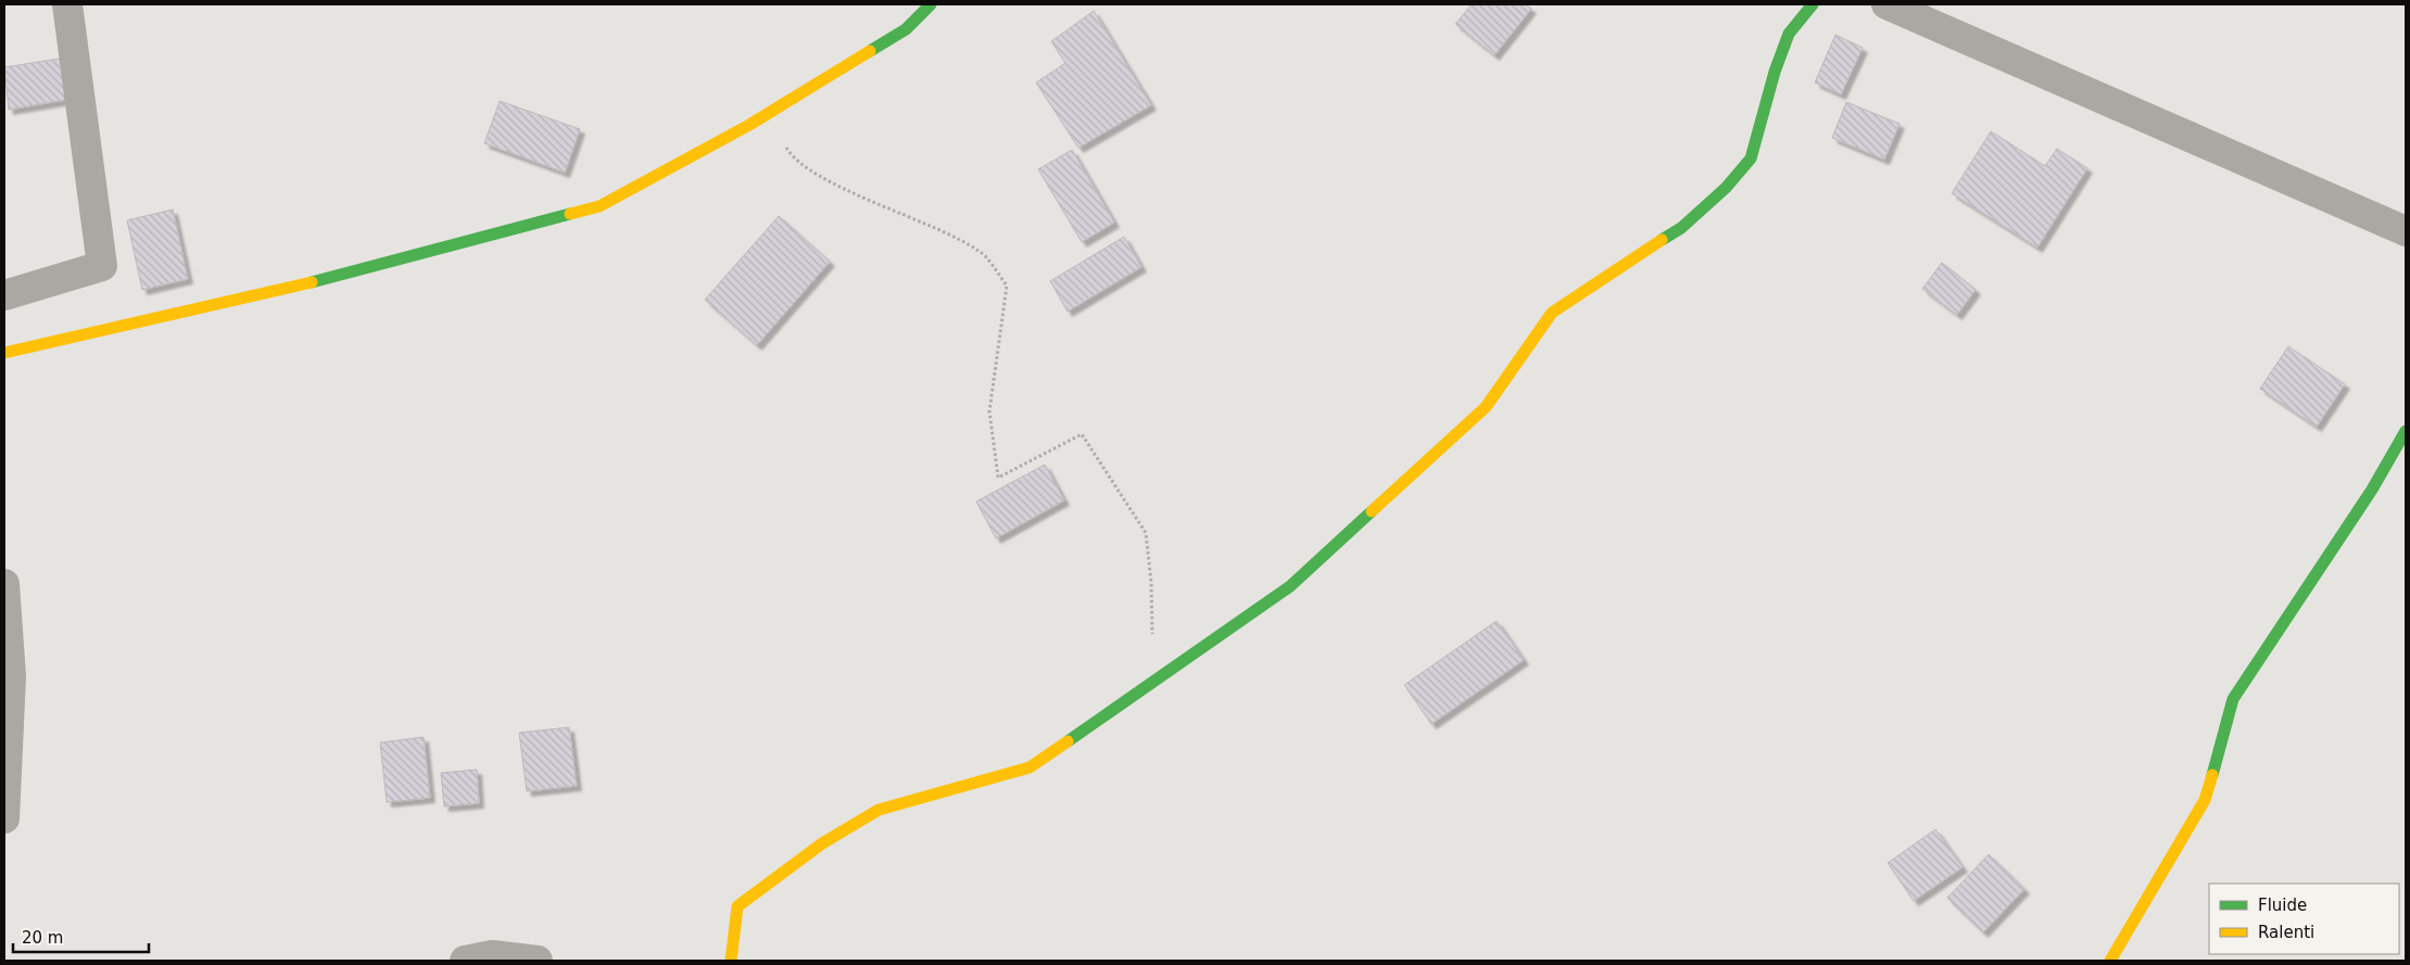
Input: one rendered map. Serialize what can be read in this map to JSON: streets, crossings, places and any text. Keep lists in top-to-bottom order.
{
  "legend": ["Fluide", "Ralenti"],
  "scale_bar": "20 m"
}
